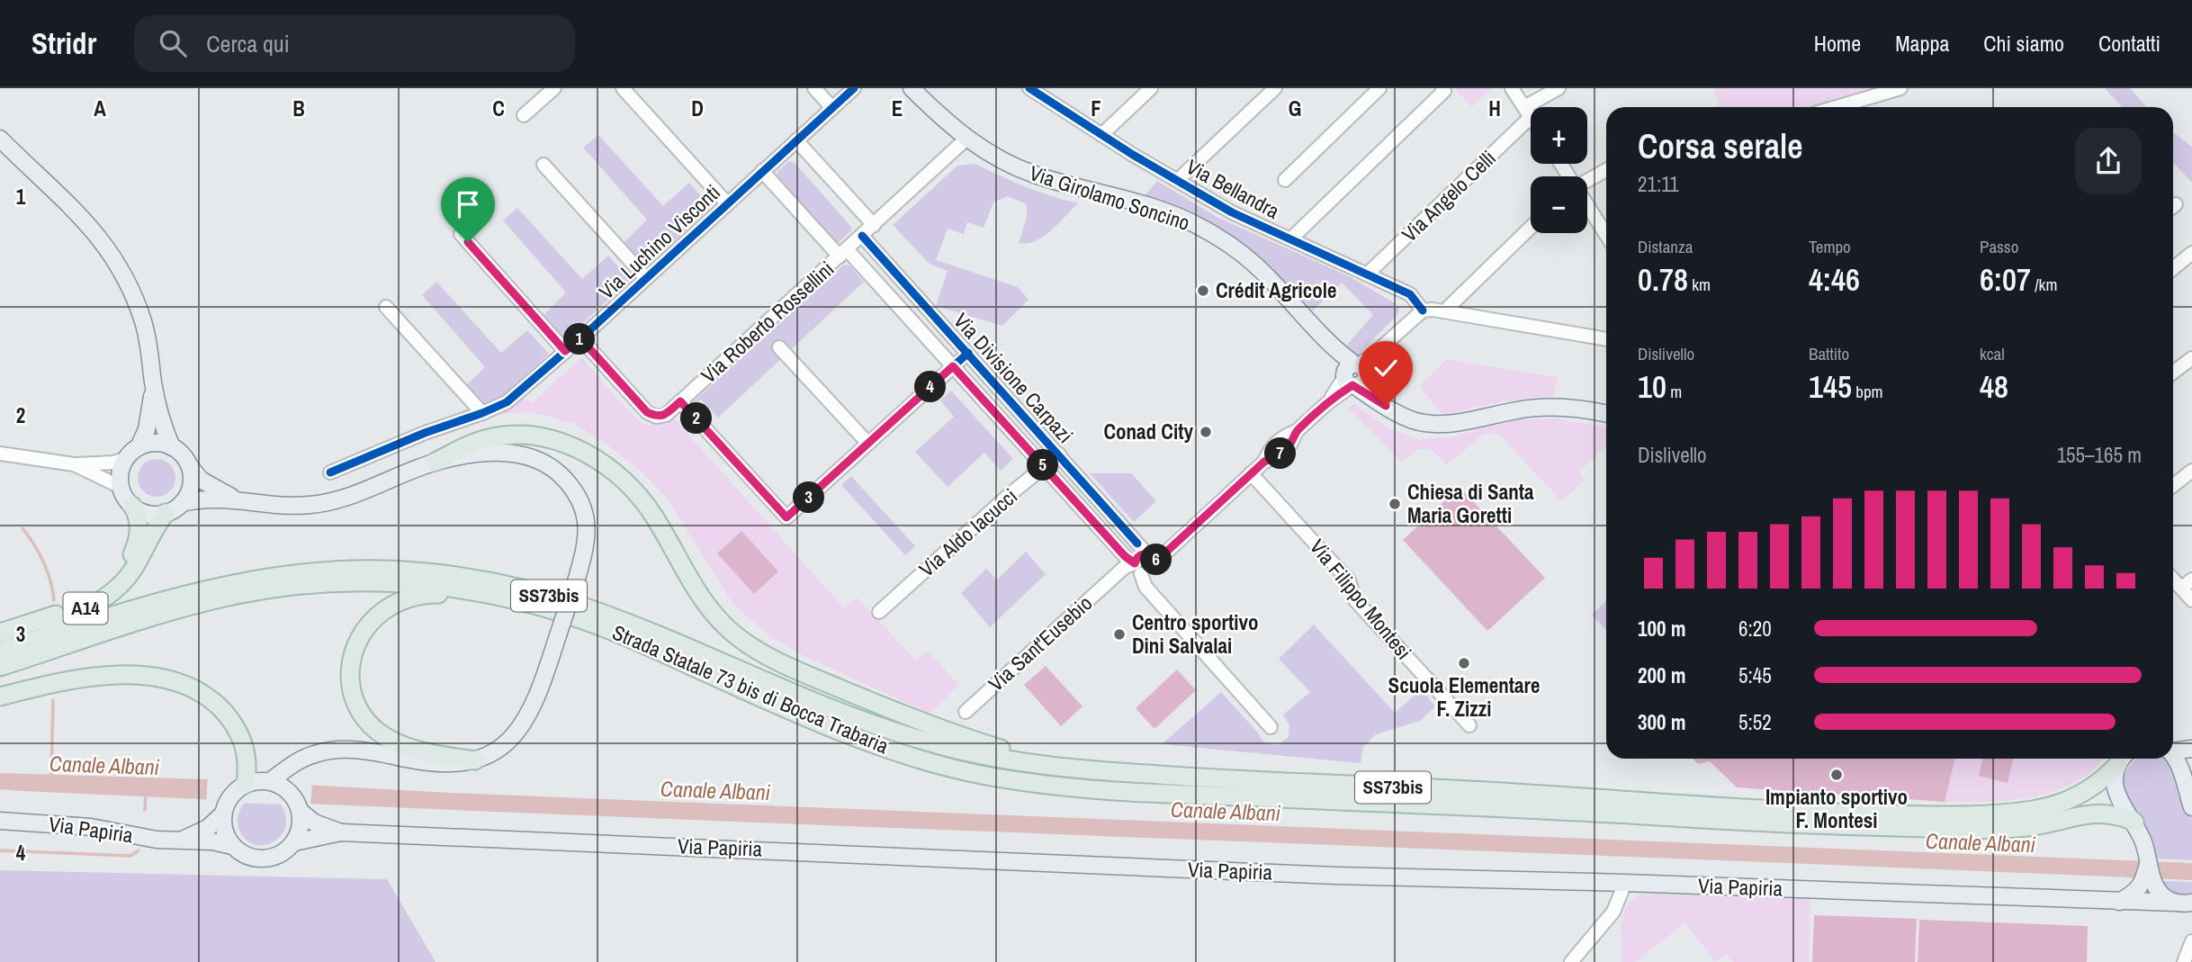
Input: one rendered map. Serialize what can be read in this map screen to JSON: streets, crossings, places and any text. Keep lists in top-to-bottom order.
{
  "streets": {
    "highway": ["SS73bis", "A14", "Strada Statale 73 bis di Bocca Trabaria"],
    "main road": ["Via Girolamo Soncino", "Via Papiria"],
    "street": [
      "Via Bellandra",
      "Via Angelo Celli",
      "Via Luchino Visconti",
      "Via Roberto Rossellini",
      "Via Divisione Carpazi",
      "Via Aldo Iacucci",
      "Via Filippo Montesi",
      "Via Sant'Eusebio"
    ]
  },
  "crossings": [
    ["Via Bellandra", "Via Angelo Celli"],
    ["Via Girolamo Soncino", "Via Roberto Rossellini"],
    ["Via Luchino Visconti", "Via Roberto Rossellini"],
    ["Via Roberto Rossellini", "Via Divisione Carpazi"],
    ["Via Divisione Carpazi", "Via Aldo Iacucci"],
    ["Via Divisione Carpazi", "Via Sant'Eusebio"]
  ],
  "water": ["Canale Albani"],
  "places": [
    "Crédit Agricole",
    "Conad City",
    "Chiesa di Santa Maria Goretti",
    "Centro sportivo Dini Salvalai",
    "Scuola Elementare F. Zizzi",
    "Impianto sportivo F. Montesi"
  ],
  "page": {
    "header": "Stridr",
    "search": "Cerca qui",
    "nav": [
      "Home",
      "Mappa",
      "Chi siamo",
      "Contatti"
    ],
    "map_buttons": ["+", "−"],
    "heading": ["Corsa serale", "21:11"],
    "stats": [
      ["Distanza", "0.78 km"],
      ["Tempo", "4:46"],
      ["Passo", "6:07 /km"],
      ["Dislivello", "10 m"],
      ["Battito", "145 bpm"],
      ["kcal", "48"]
    ],
    "pins": [
      "1",
      "4",
      "2",
      "7",
      "5",
      "3",
      "6"
    ],
    "chart": ["Dislivello", "155–165 m"],
    "list": [
      {
        "name": "100 m",
        "note": "6:20"
      },
      {
        "name": "200 m",
        "note": "5:45"
      },
      {
        "name": "300 m",
        "note": "5:52"
      }
    ]
  },
  "grid": {
    "columns": [
      "A",
      "B",
      "C",
      "D",
      "E",
      "F",
      "G",
      "H"
    ],
    "rows": [
      "1",
      "2",
      "3",
      "4"
    ]
  }
}
